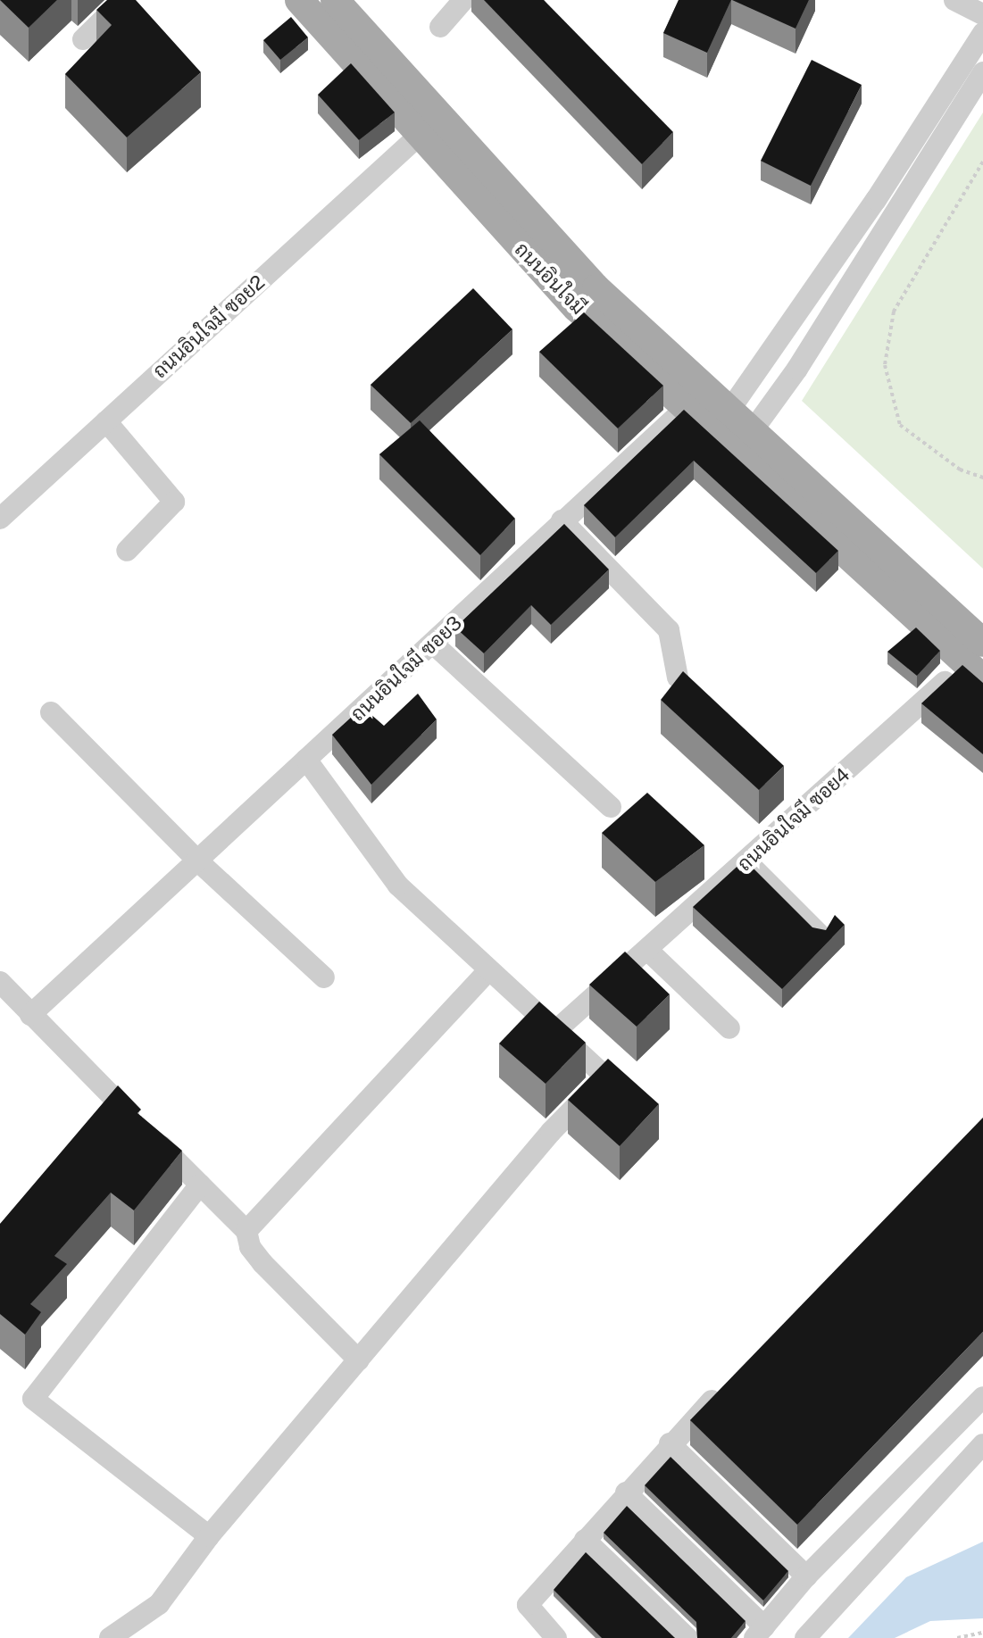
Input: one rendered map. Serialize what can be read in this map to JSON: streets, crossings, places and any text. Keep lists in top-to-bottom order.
{
  "streets": {
    "main road": ["ถนนอินใจมี"],
    "street": ["ถนนอินใจมี ซอย2", "ถนนอินใจมี ซอย3", "ถนนอินใจมี ซอย4"]
  },
  "crossings": [
    ["ถนนอินใจมี", "ถนนอินใจมี ซอย2"],
    ["ถนนอินใจมี", "ถนนอินใจมี ซอย3"],
    ["ถนนอินใจมี", "ถนนอินใจมี ซอย4"]
  ]
}
